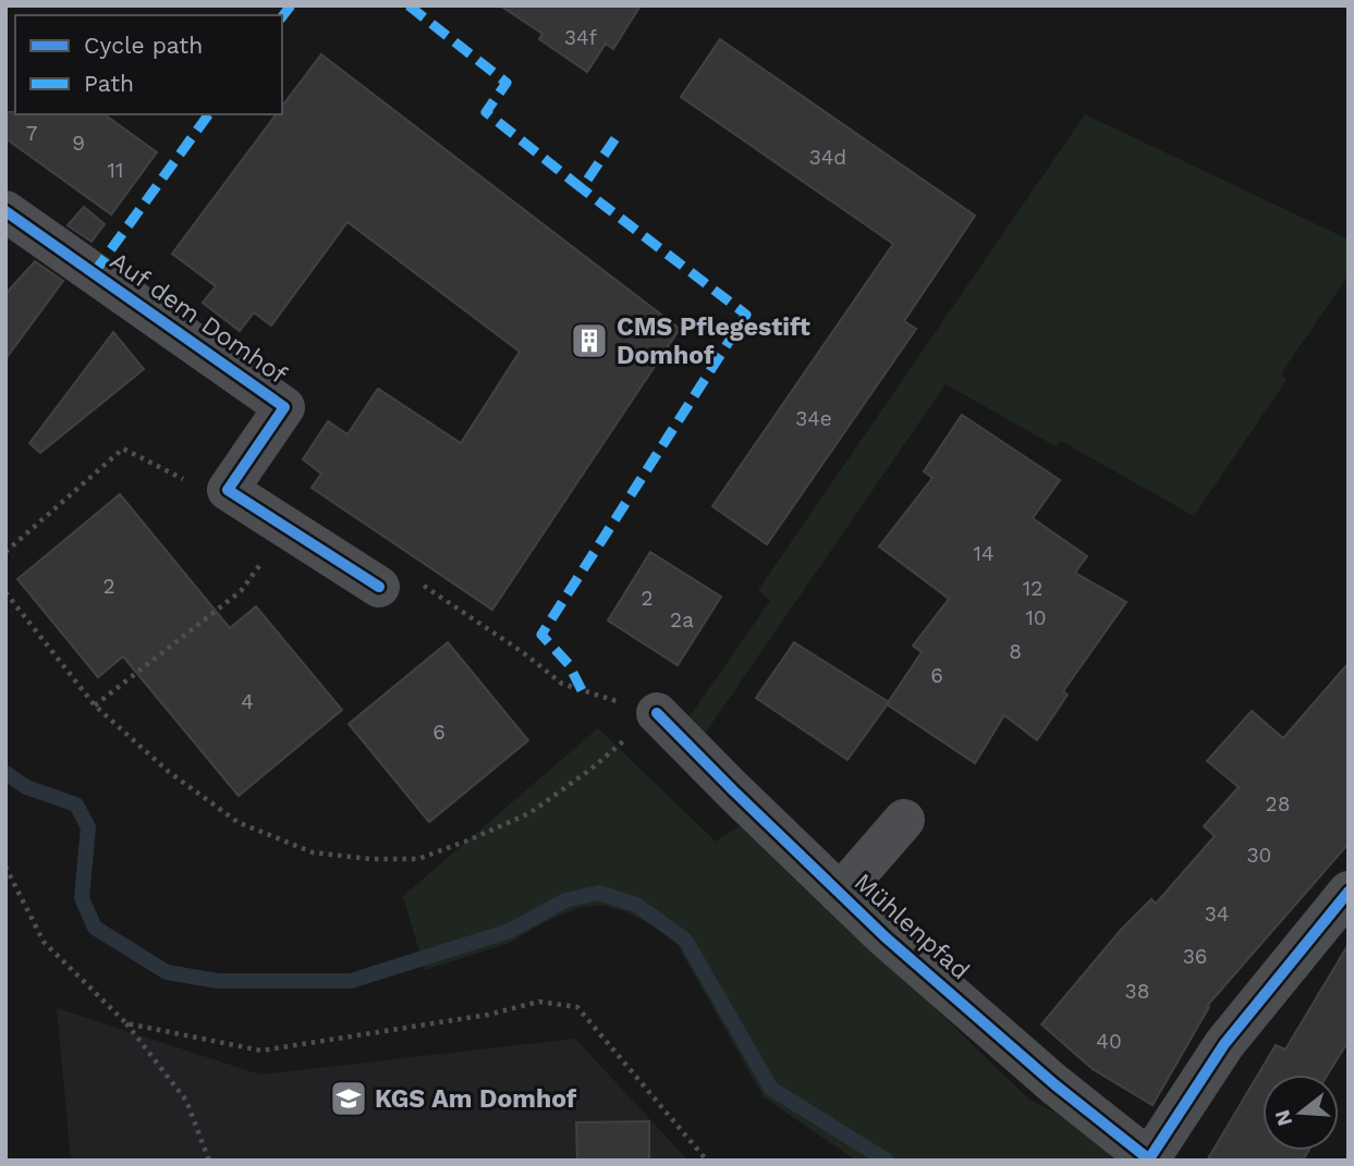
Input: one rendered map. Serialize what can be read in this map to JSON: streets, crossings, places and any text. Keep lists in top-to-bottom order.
{
  "streets": {
    "street": ["Auf dem Domhof", "Mühlenpfad"]
  },
  "places": {
    "building": ["CMS Pflegestift Domhof"],
    "school or university": ["KGS Am Domhof"]
  },
  "house_numbers": [
    "34f",
    "7",
    "9",
    "34d",
    "11",
    "34e",
    "14",
    "2",
    "12",
    "2",
    "10",
    "2a",
    "8",
    "6",
    "4",
    "6",
    "28",
    "30",
    "34",
    "36",
    "38",
    "40"
  ],
  "legend": ["Cycle path", "Path"],
  "north": "left"
}
